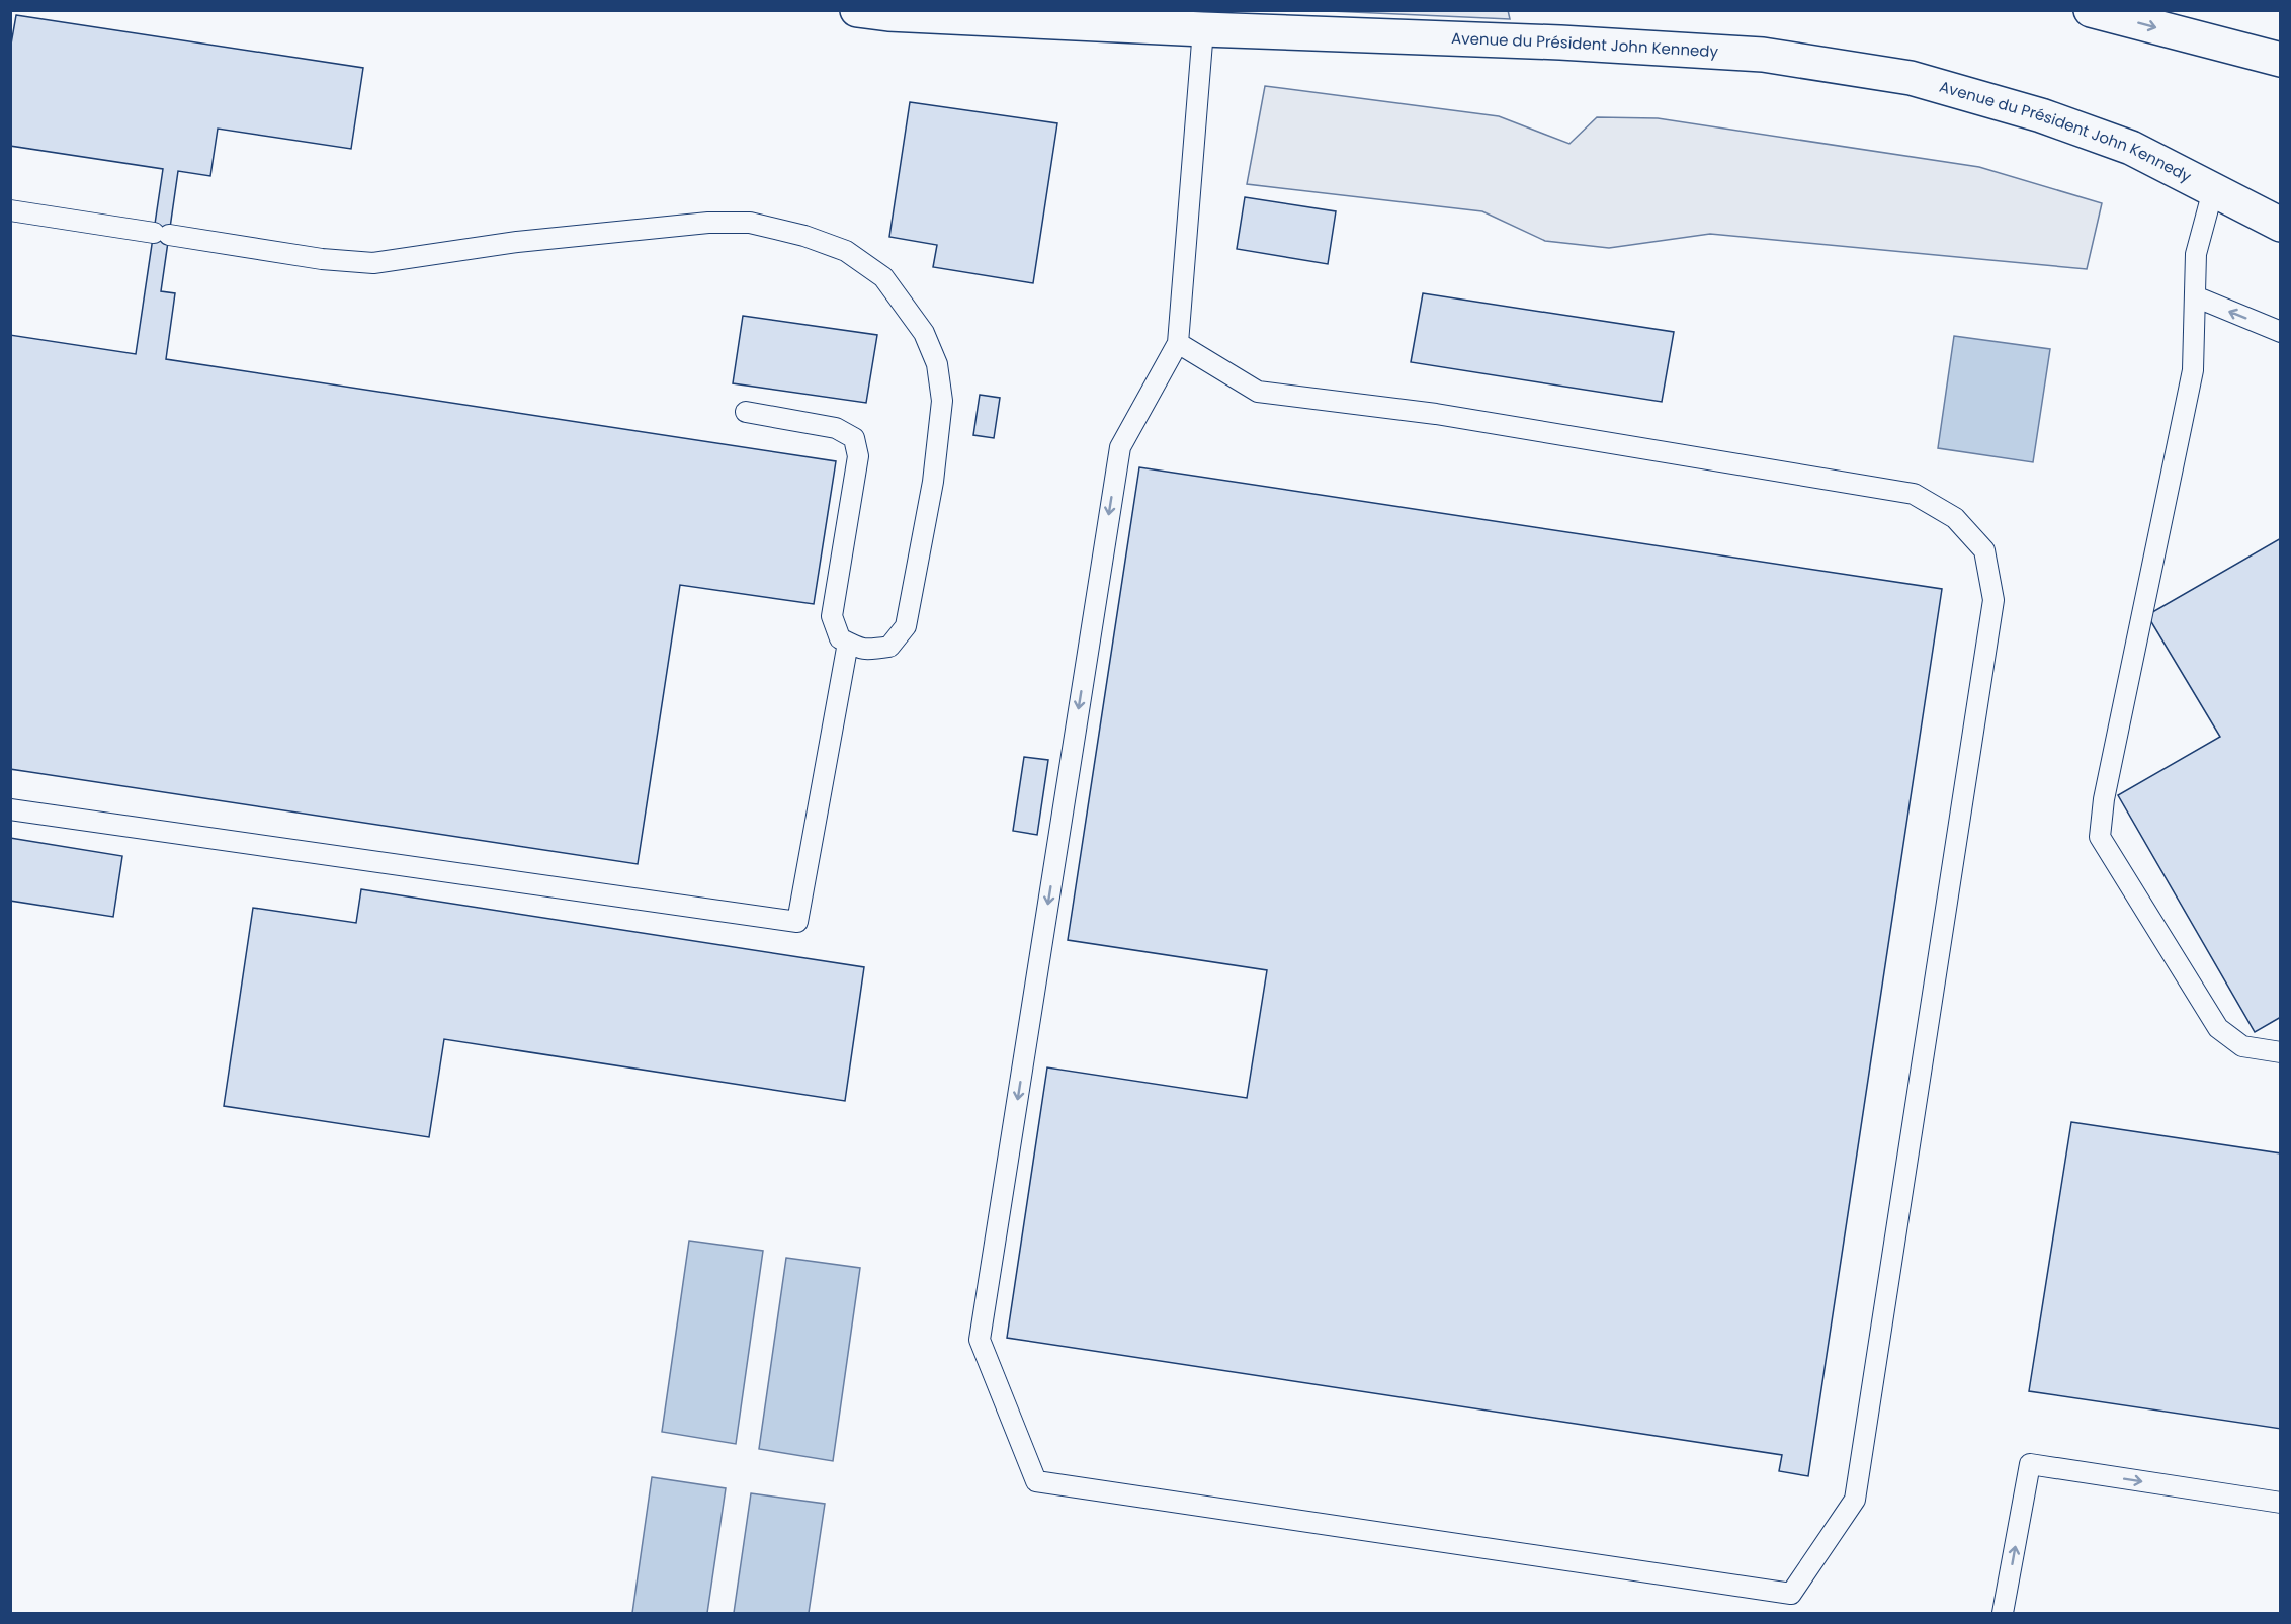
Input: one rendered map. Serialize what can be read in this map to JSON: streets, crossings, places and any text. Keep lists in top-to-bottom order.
{
  "streets": {
    "street": ["Avenue du Président John Kennedy"]
  }
}
